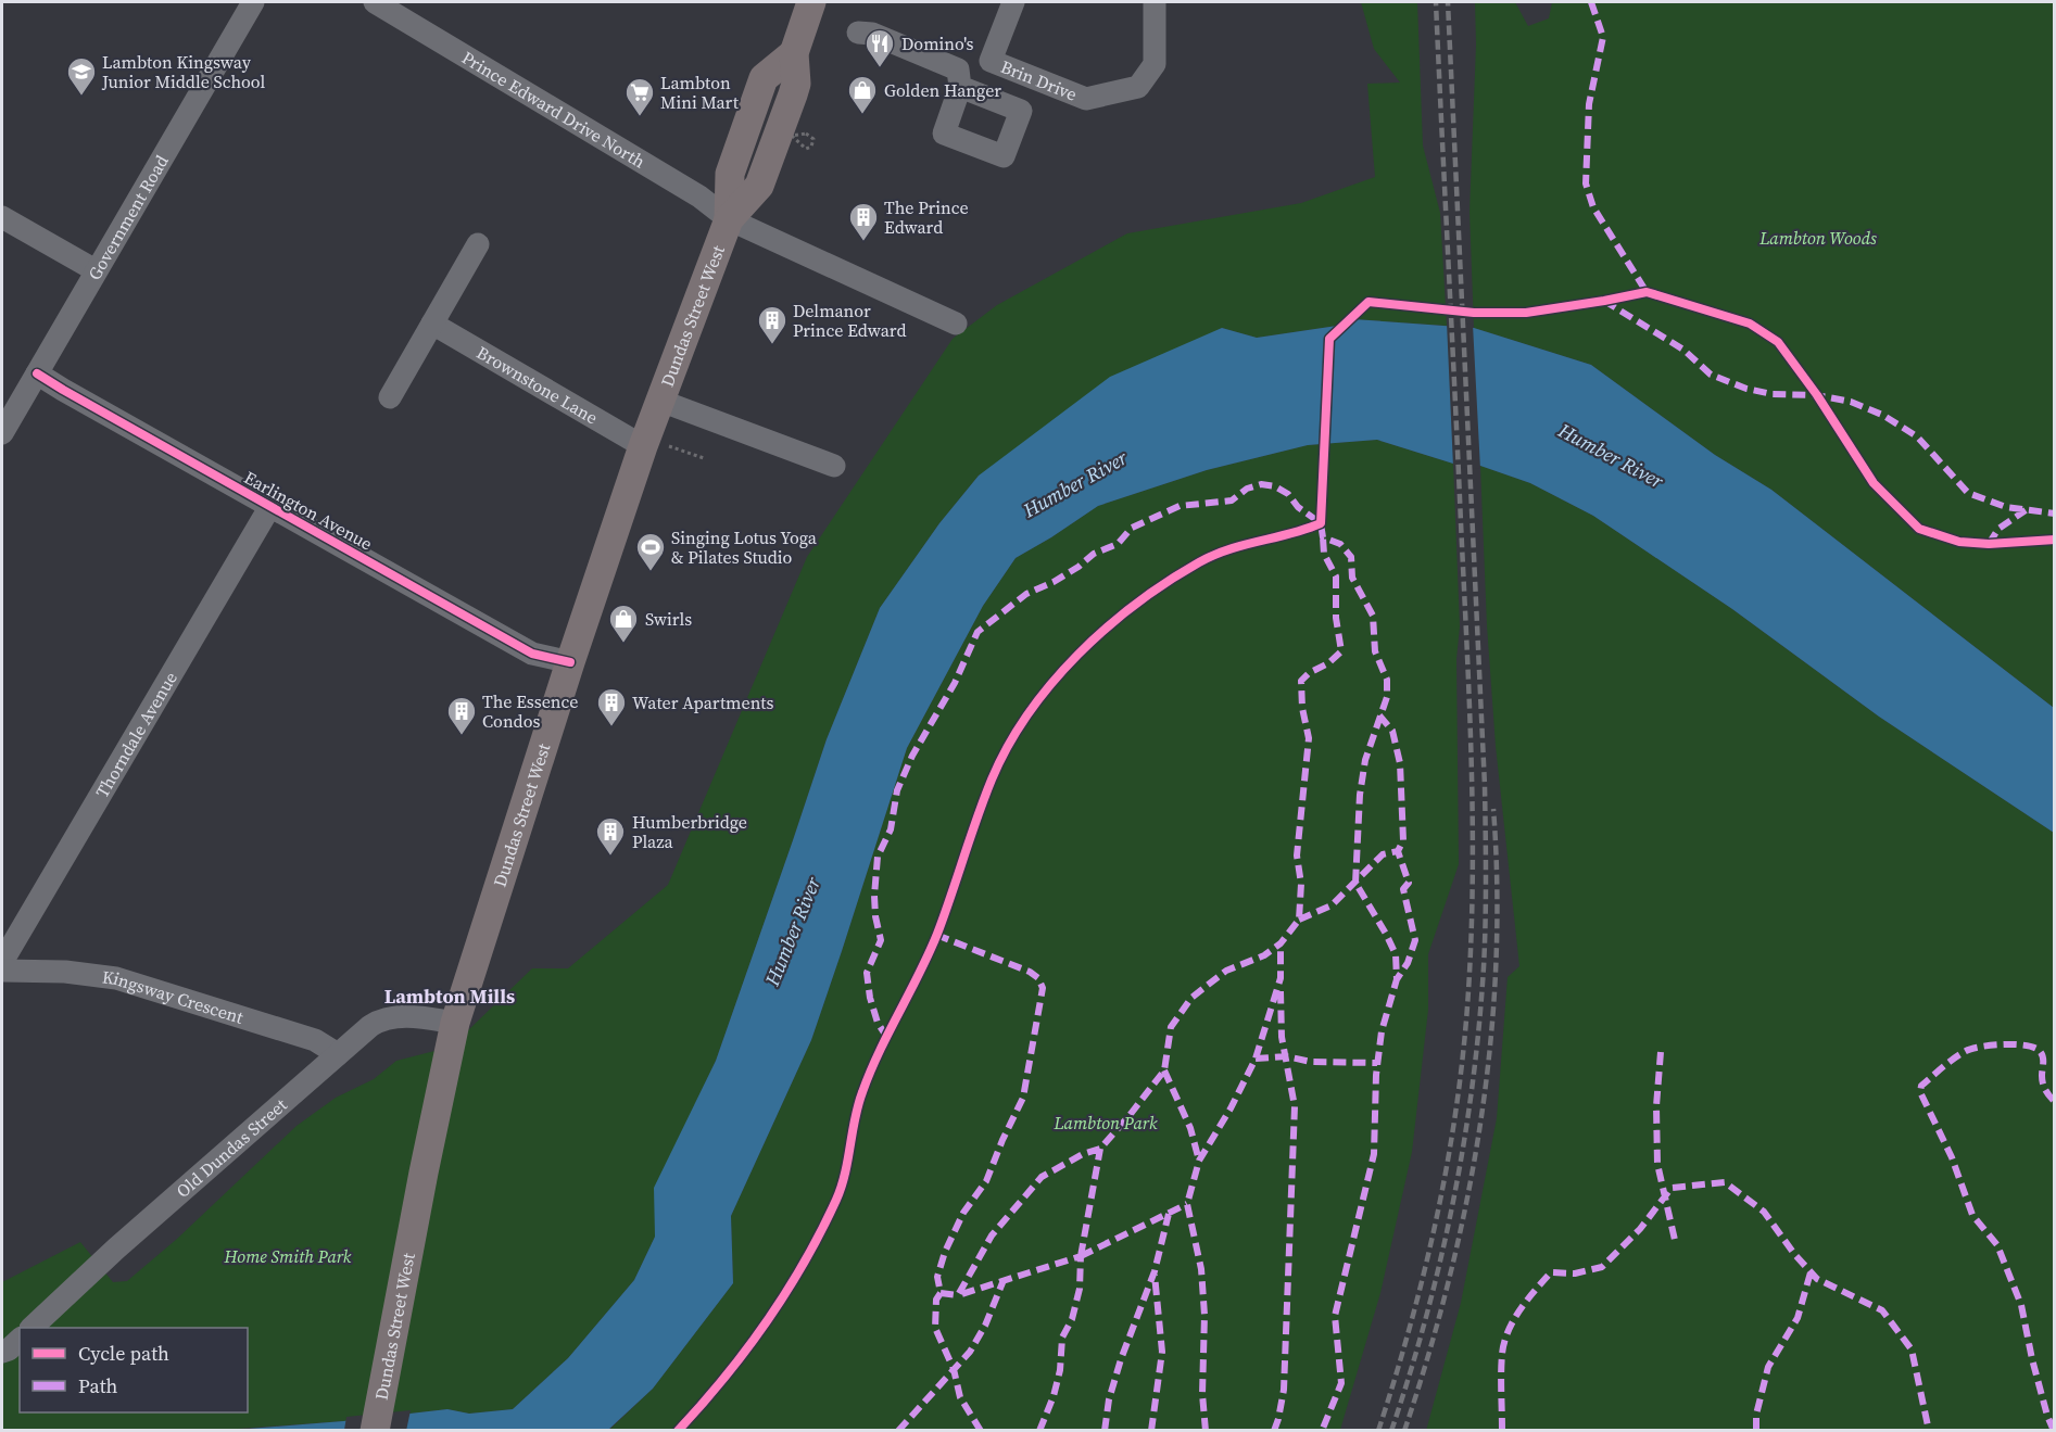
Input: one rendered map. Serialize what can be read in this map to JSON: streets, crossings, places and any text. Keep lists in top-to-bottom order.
{
  "streets": {
    "main road": ["Dundas Street West"],
    "street": [
      "Brin Drive",
      "Prince Edward Drive North",
      "Government Road",
      "Brownstone Lane",
      "Earlington Avenue",
      "Thorndale Avenue",
      "Kingsway Crescent",
      "Old Dundas Street"
    ]
  },
  "crossings": [
    ["Prince Edward Drive North", "Dundas Street West"],
    ["Government Road", "Earlington Avenue"],
    ["Dundas Street West", "Brownstone Lane"],
    ["Dundas Street West", "Earlington Avenue"],
    ["Dundas Street West", "Old Dundas Street"],
    ["Earlington Avenue", "Thorndale Avenue"],
    ["Kingsway Crescent", "Old Dundas Street"]
  ],
  "districts": ["Lambton Mills"],
  "water": ["Humber River"],
  "parks": ["Lambton Woods", "Lambton Park", "Home Smith Park"],
  "places": {
    "restaurant": ["Domino's"],
    "school or university": ["Lambton Kingsway Junior Middle School"],
    "shop": ["Golden Hanger", "Swirls"],
    "supermarket": ["Lambton Mini Mart"],
    "building": [
      "The Prince Edward",
      "Delmanor Prince Edward",
      "Water Apartments",
      "The Essence Condos",
      "Humberbridge Plaza"
    ],
    "sports": ["Singing Lotus Yoga & Pilates Studio"]
  },
  "legend": ["Cycle path", "Path"]
}
